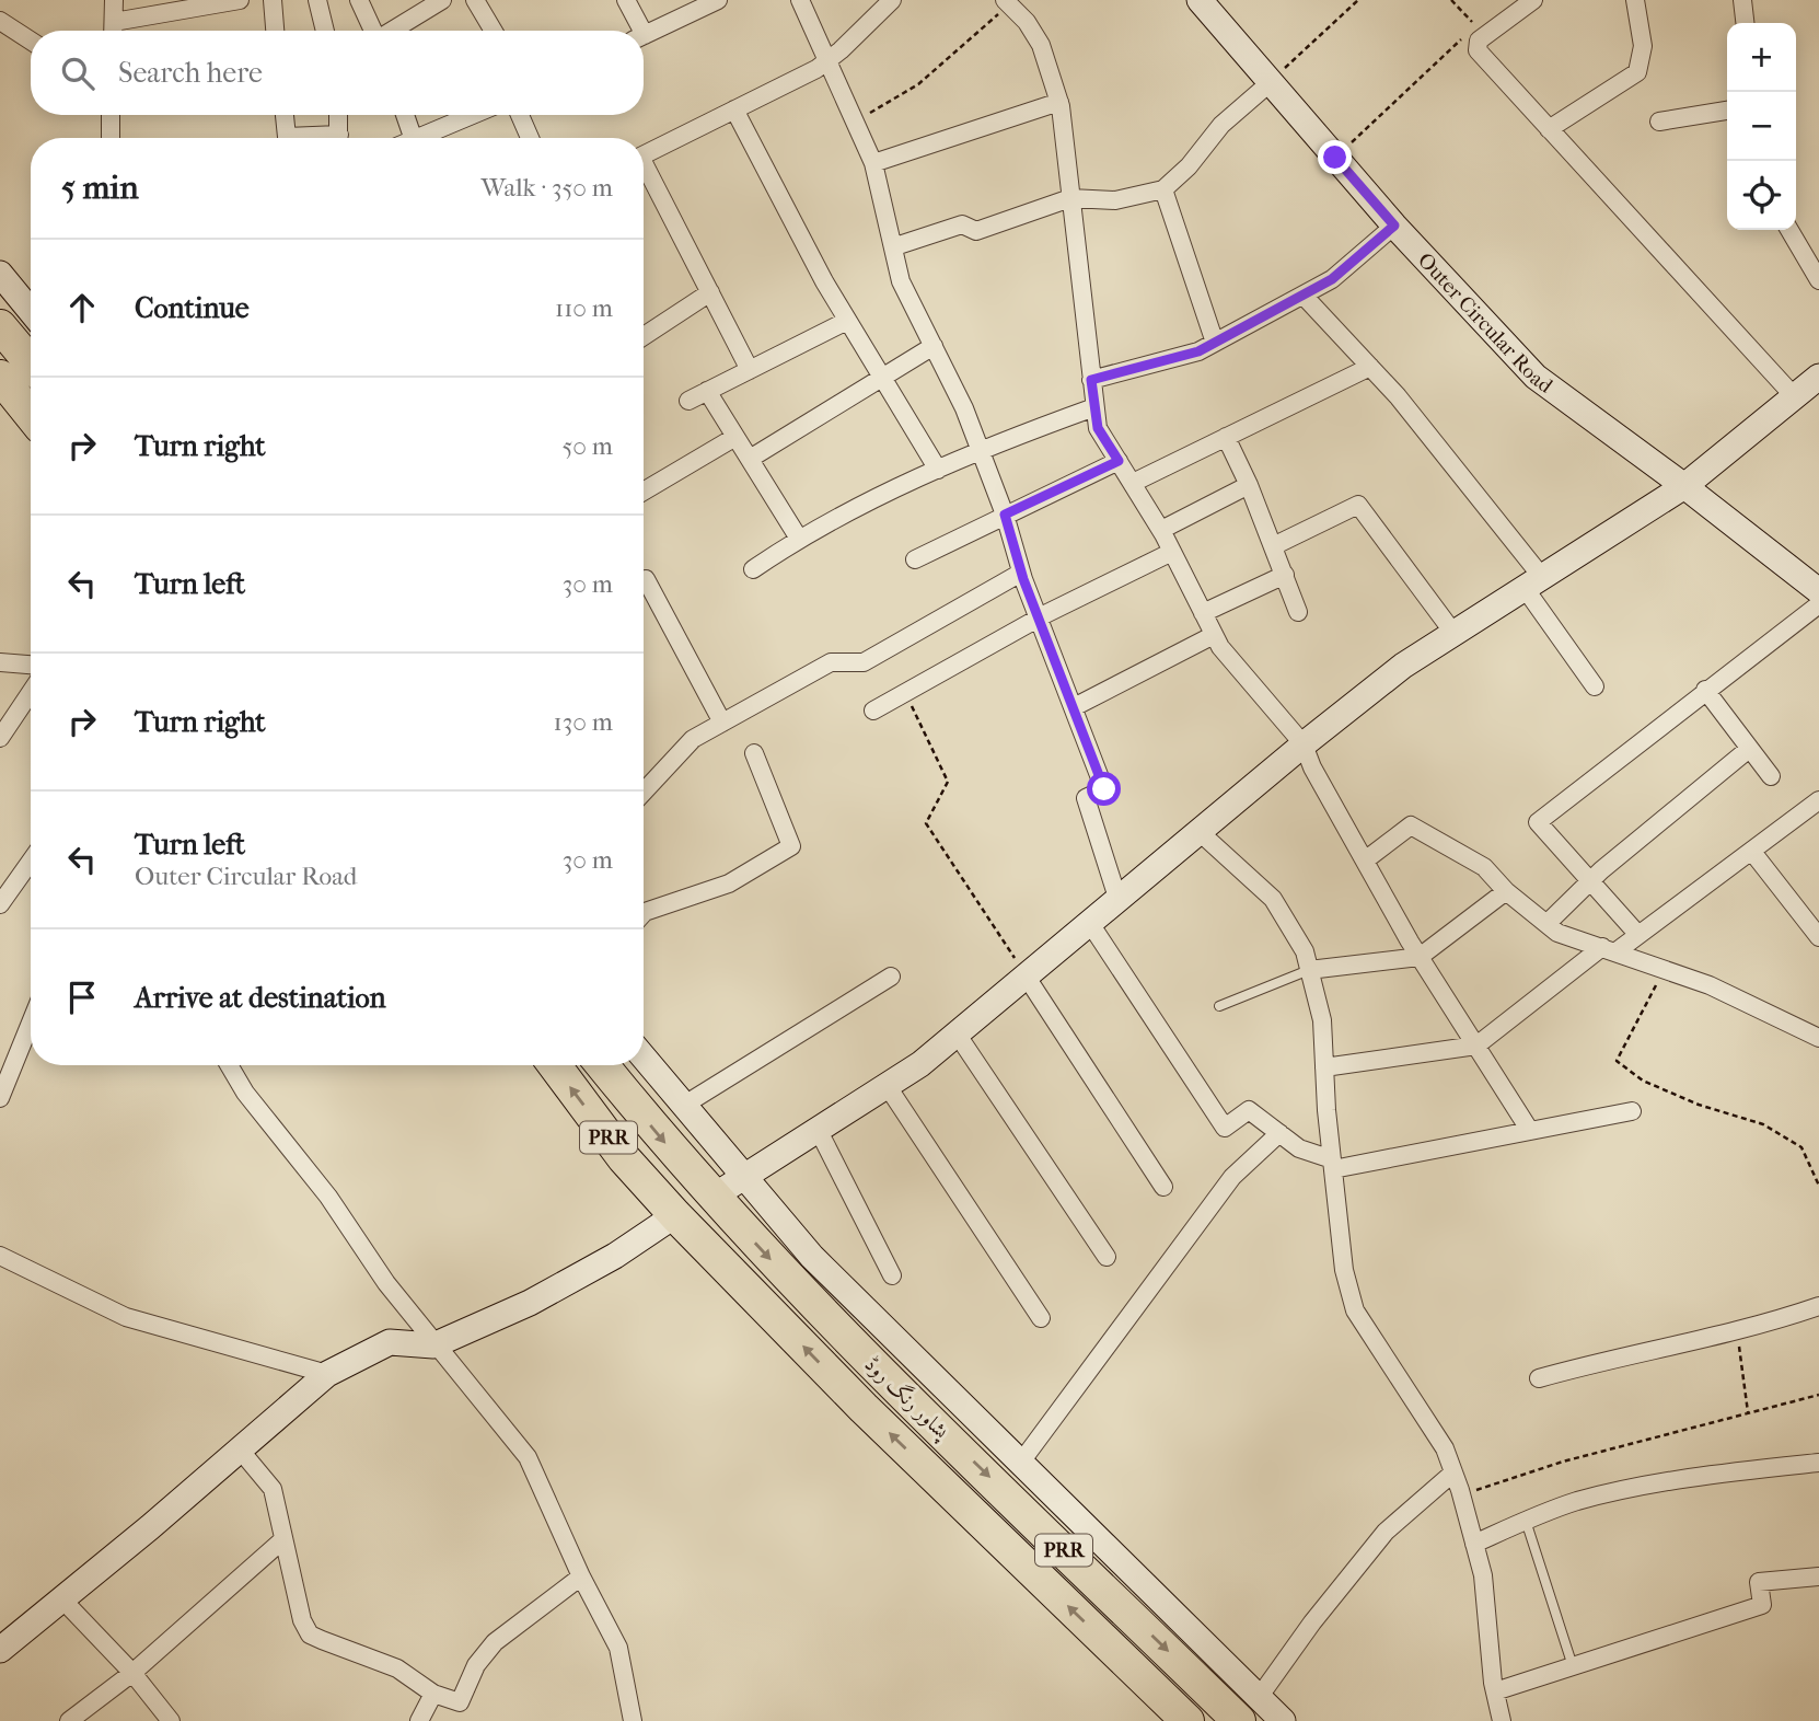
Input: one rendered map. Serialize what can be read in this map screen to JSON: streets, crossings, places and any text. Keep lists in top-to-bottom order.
{
  "streets": {
    "highway": ["PRR", "پشاور رنگ روڈ"],
    "street": ["Outer Circular Road"]
  },
  "page": {
    "map_buttons": ["+", "−"],
    "search": "Search here",
    "heading": ["5 min", "Walk · 350 m"],
    "list": [
      ["Continue", "110 m"],
      ["Turn right", "50 m"],
      ["Turn left", "30 m"],
      ["Turn right", "130 m"],
      ["Turn left", "Outer Circular Road", "30 m"],
      "Arrive at destination"
    ]
  }
}
